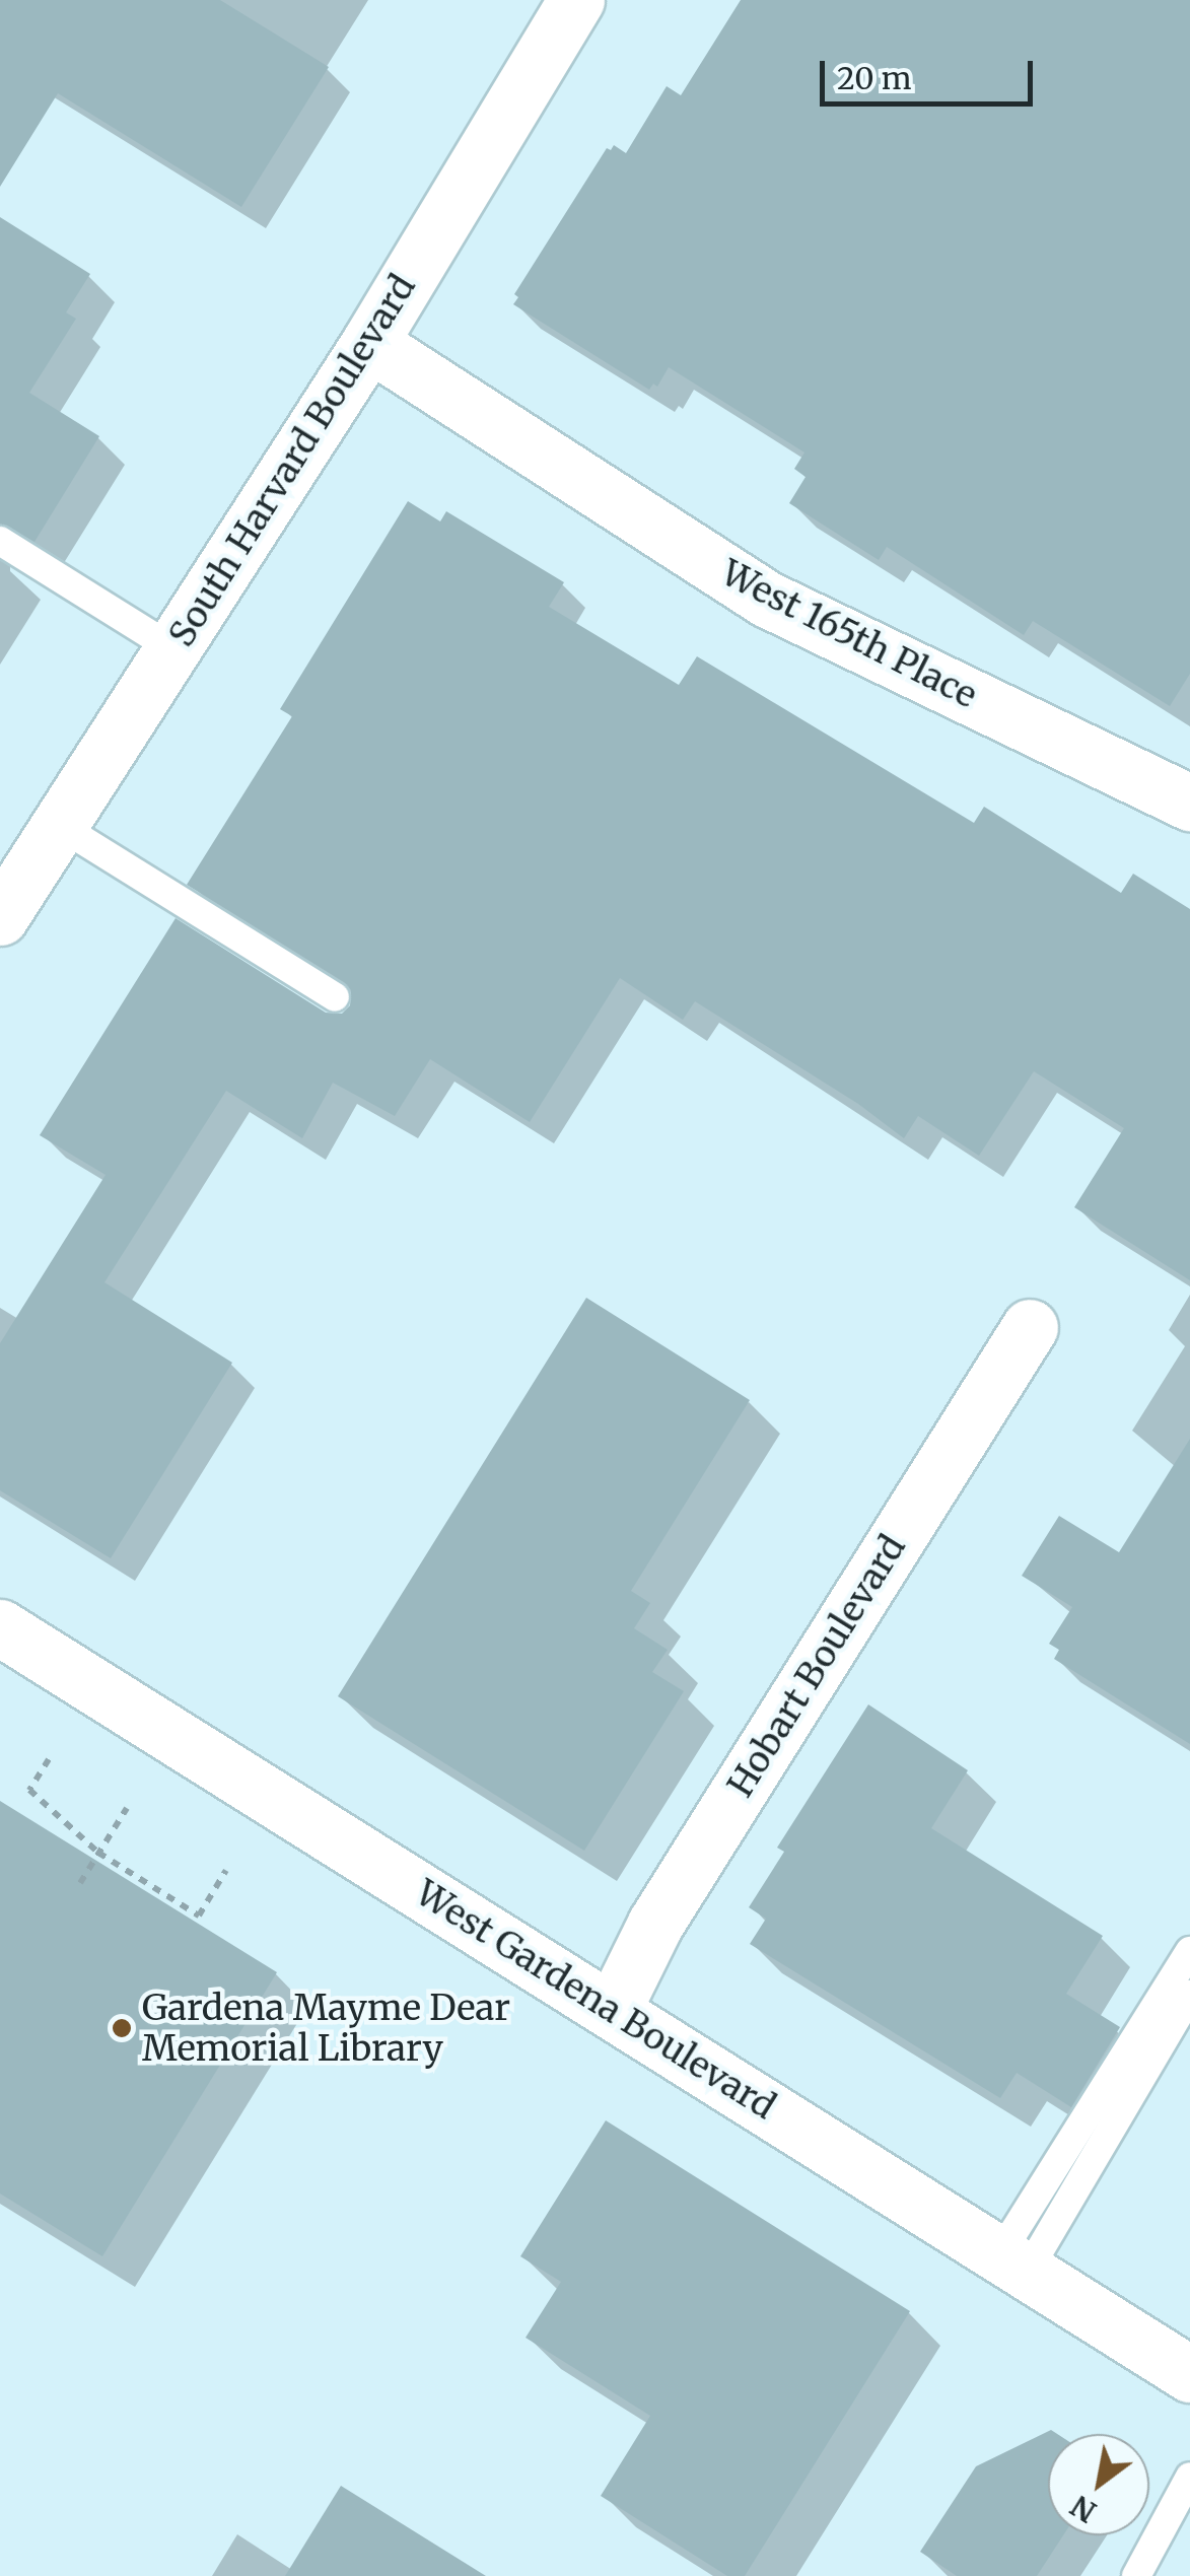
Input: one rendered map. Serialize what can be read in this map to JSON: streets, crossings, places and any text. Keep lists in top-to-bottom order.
{
  "streets": {
    "street": [
      "South Harvard Boulevard",
      "West 165th Place",
      "Hobart Boulevard",
      "West Gardena Boulevard"
    ]
  },
  "crossings": [
    ["South Harvard Boulevard", "West 165th Place"],
    ["Hobart Boulevard", "West Gardena Boulevard"]
  ],
  "places": ["Gardena Mayme Dear Memorial Library"],
  "scale_bar": "20 m",
  "north": "bottom left"
}
